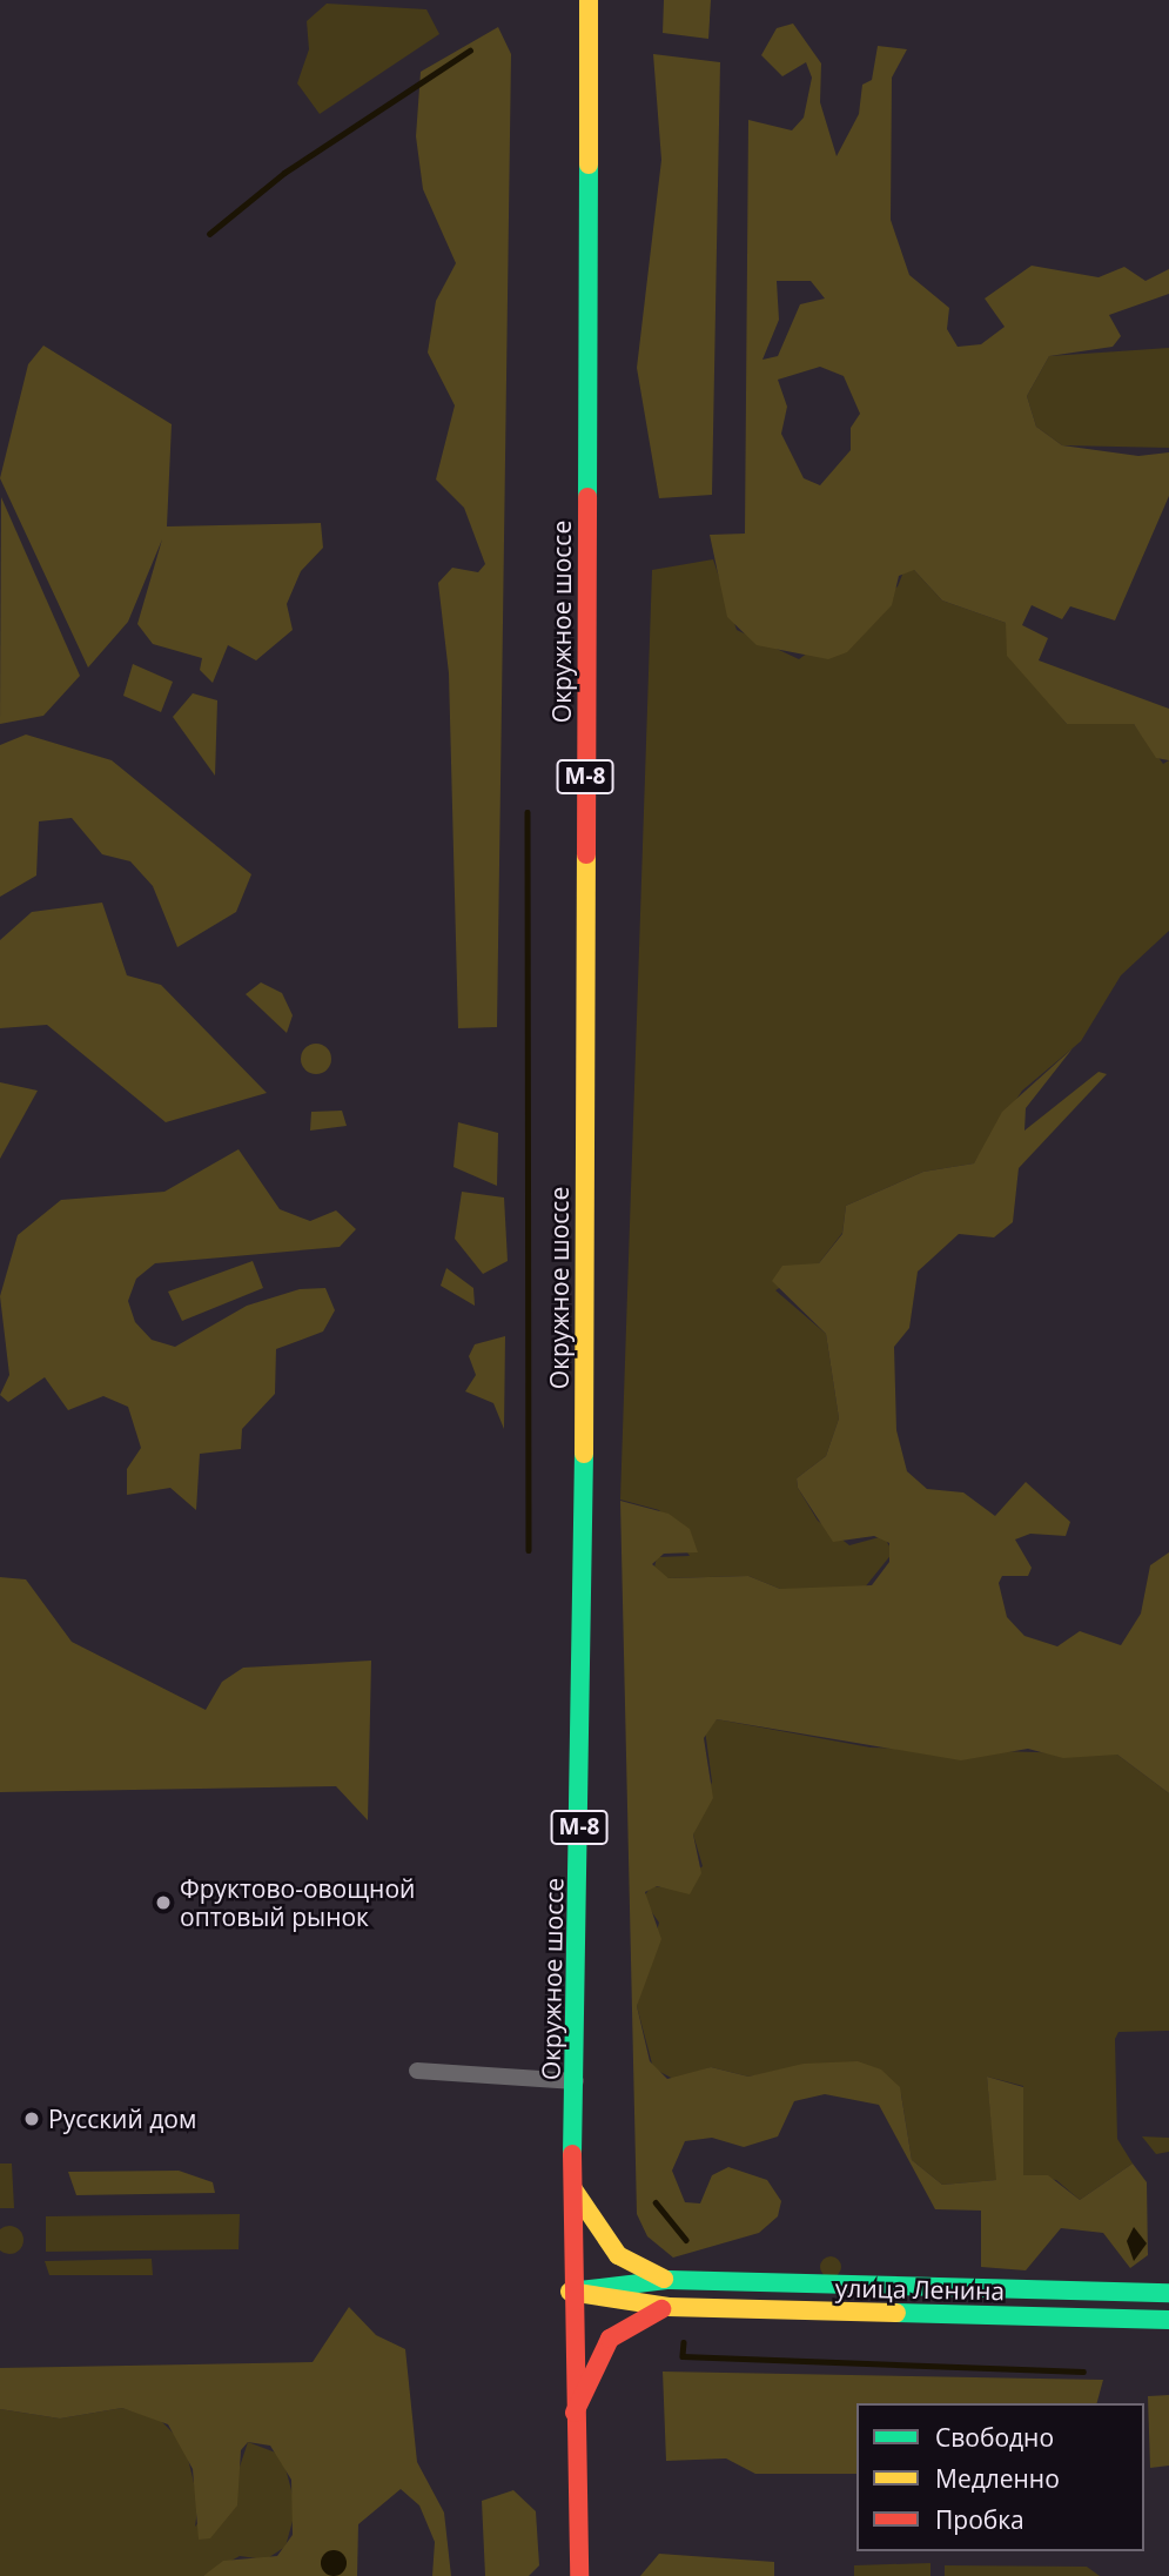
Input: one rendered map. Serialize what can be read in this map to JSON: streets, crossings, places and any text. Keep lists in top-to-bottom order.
{
  "streets": {
    "main road": ["Окружное шоссе", "М-8", "улица Ленина"]
  },
  "crossings": [
    ["Окружное шоссе", "улица Ленина"]
  ],
  "places": ["Фруктово-овощной оптовый рынок", "Русский дом"],
  "legend": ["Свободно", "Медленно", "Пробка"]
}
